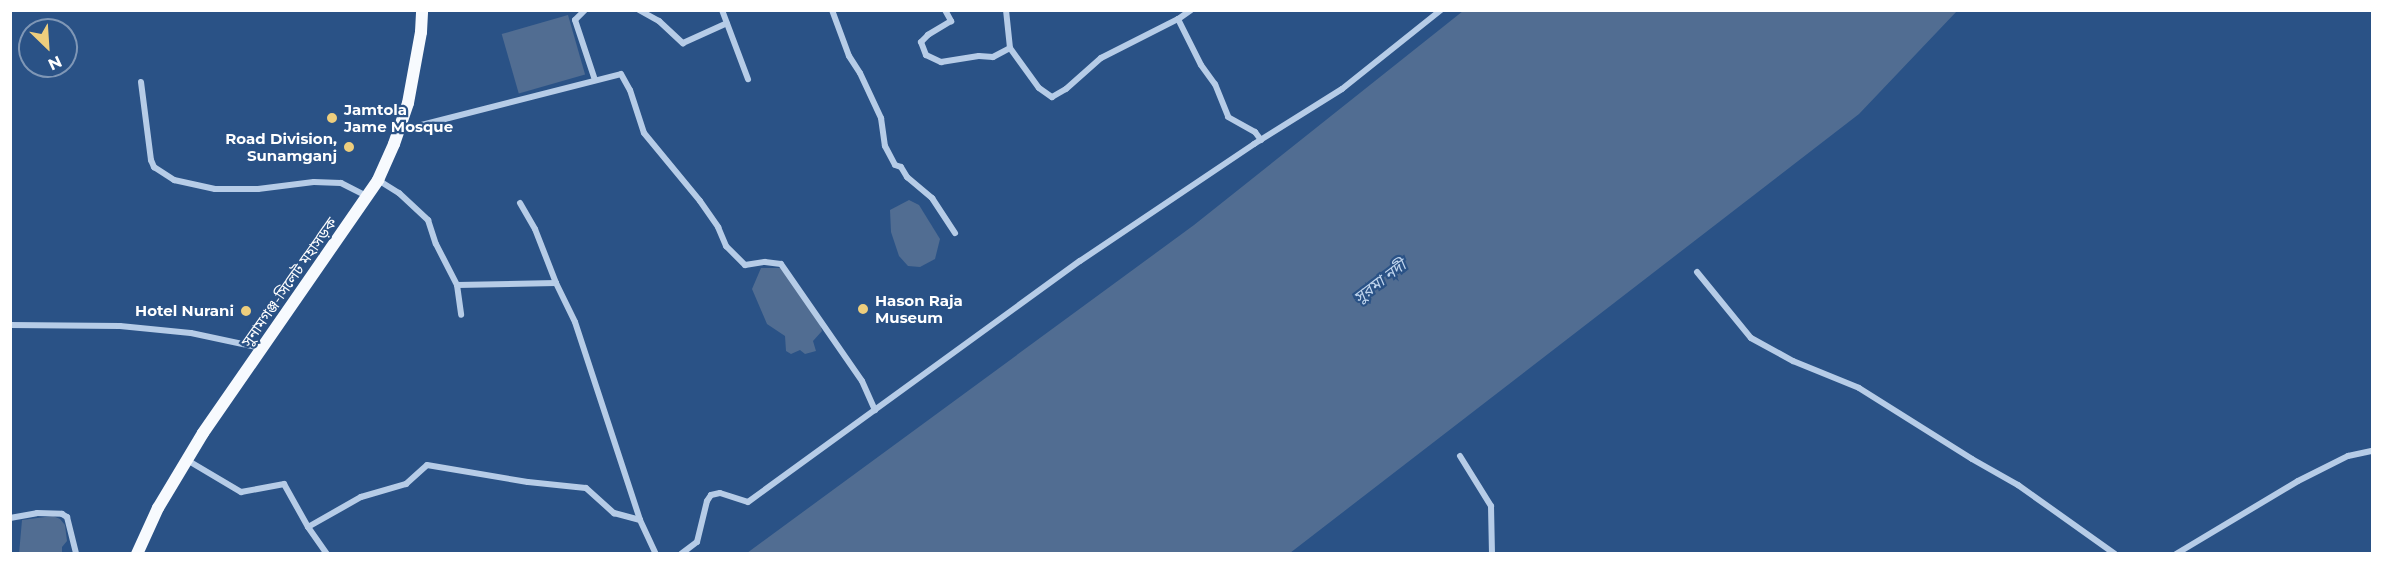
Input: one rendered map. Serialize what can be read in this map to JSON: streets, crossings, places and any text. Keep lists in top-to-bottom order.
{
  "streets": {
    "main road": ["সুনামগঞ্জ-সিলেট মহাসড়ক"]
  },
  "water": ["সুরমা নদী"],
  "places": [
    "Jamtola Jame Mosque",
    "Road Division, Sunamganj",
    "Hason Raja Museum",
    "Hotel Nurani"
  ],
  "north": "bottom right"
}
